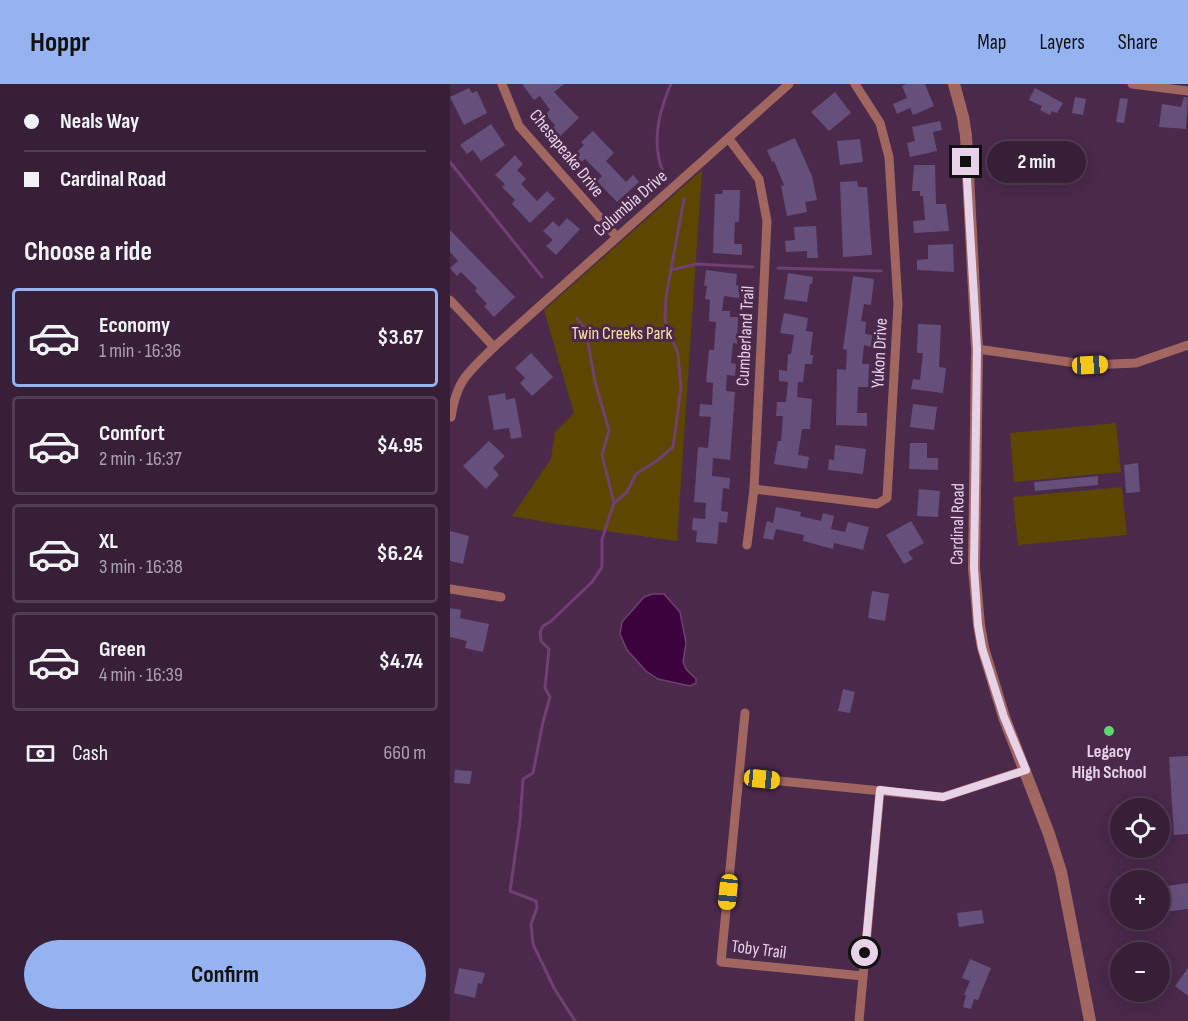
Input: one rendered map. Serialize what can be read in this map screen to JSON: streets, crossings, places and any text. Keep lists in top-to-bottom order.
{
  "streets": {
    "street": [
      "Chesapeake Drive",
      "Columbia Drive",
      "Cumberland Trail",
      "Yukon Drive",
      "Cardinal Road",
      "Toby Trail"
    ]
  },
  "crossings": [
    ["Chesapeake Drive", "Columbia Drive"],
    ["Columbia Drive", "Cumberland Trail"],
    ["Cumberland Trail", "Yukon Drive"]
  ],
  "parks": ["Twin Creeks Park"],
  "places": ["Legacy High School"],
  "page": {
    "header": "Hoppr",
    "nav": ["Map", "Layers", "Share"],
    "banner": ["Neals Way", "Cardinal Road"],
    "bubble": "2 min",
    "heading": "Choose a ride",
    "list": [
      {
        "name": "Economy",
        "note": "1 min · 16:36",
        "value": "$3.67"
      },
      {
        "name": "Comfort",
        "note": "2 min · 16:37",
        "value": "$4.95"
      },
      {
        "name": "XL",
        "note": "3 min · 16:38",
        "value": "$6.24"
      },
      {
        "name": "Green",
        "note": "4 min · 16:39",
        "value": "$4.74"
      }
    ],
    "pay": ["Cash", "660 m"],
    "map_buttons": ["+", "−"],
    "buttons": "Confirm"
  }
}
